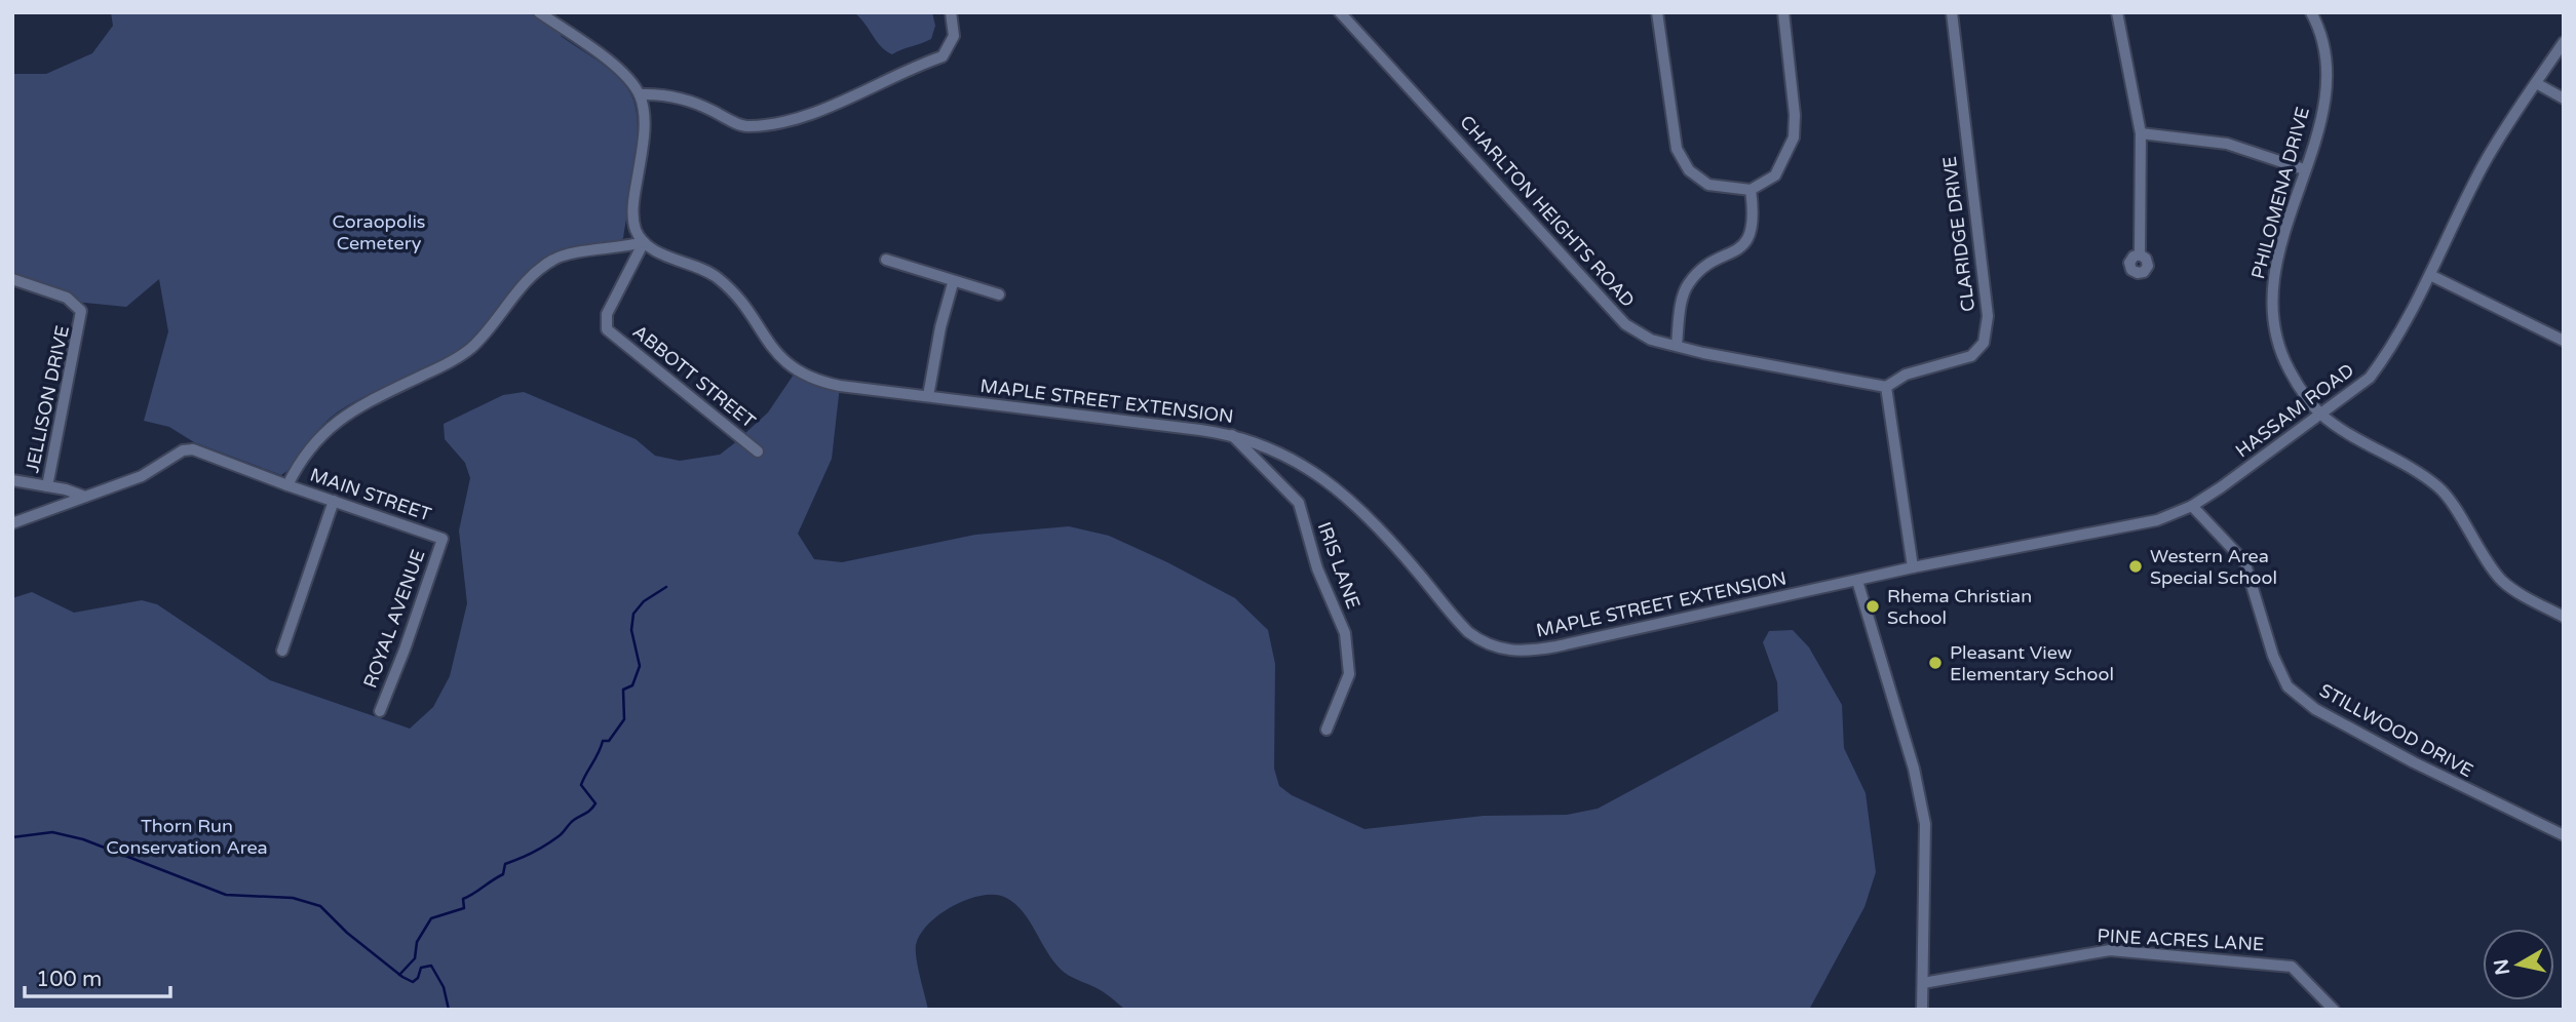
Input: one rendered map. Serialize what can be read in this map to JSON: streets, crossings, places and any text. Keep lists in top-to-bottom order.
{
  "streets": {
    "street": [
      "PHILOMENA DRIVE",
      "CHARLTON HEIGHTS ROAD",
      "CLARIDGE DRIVE",
      "ABBOTT STREET",
      "JELLISON DRIVE",
      "MAPLE STREET EXTENSION",
      "HASSAM ROAD",
      "MAIN STREET",
      "IRIS LANE",
      "ROYAL AVENUE",
      "STILLWOOD DRIVE",
      "PINE ACRES LANE"
    ]
  },
  "crossings": [
    ["PHILOMENA DRIVE", "HASSAM ROAD"],
    ["CHARLTON HEIGHTS ROAD", "CLARIDGE DRIVE"],
    ["ABBOTT STREET", "MAPLE STREET EXTENSION"],
    ["MAPLE STREET EXTENSION", "HASSAM ROAD"],
    ["MAPLE STREET EXTENSION", "IRIS LANE"],
    ["HASSAM ROAD", "STILLWOOD DRIVE"],
    ["MAIN STREET", "ROYAL AVENUE"]
  ],
  "parks": ["Coraopolis Cemetery", "Thorn Run Conservation Area"],
  "places": ["Western Area Special School", "Rhema Christian School", "Pleasant View Elementary School"],
  "scale_bar": "100 m",
  "north": "left"
}
